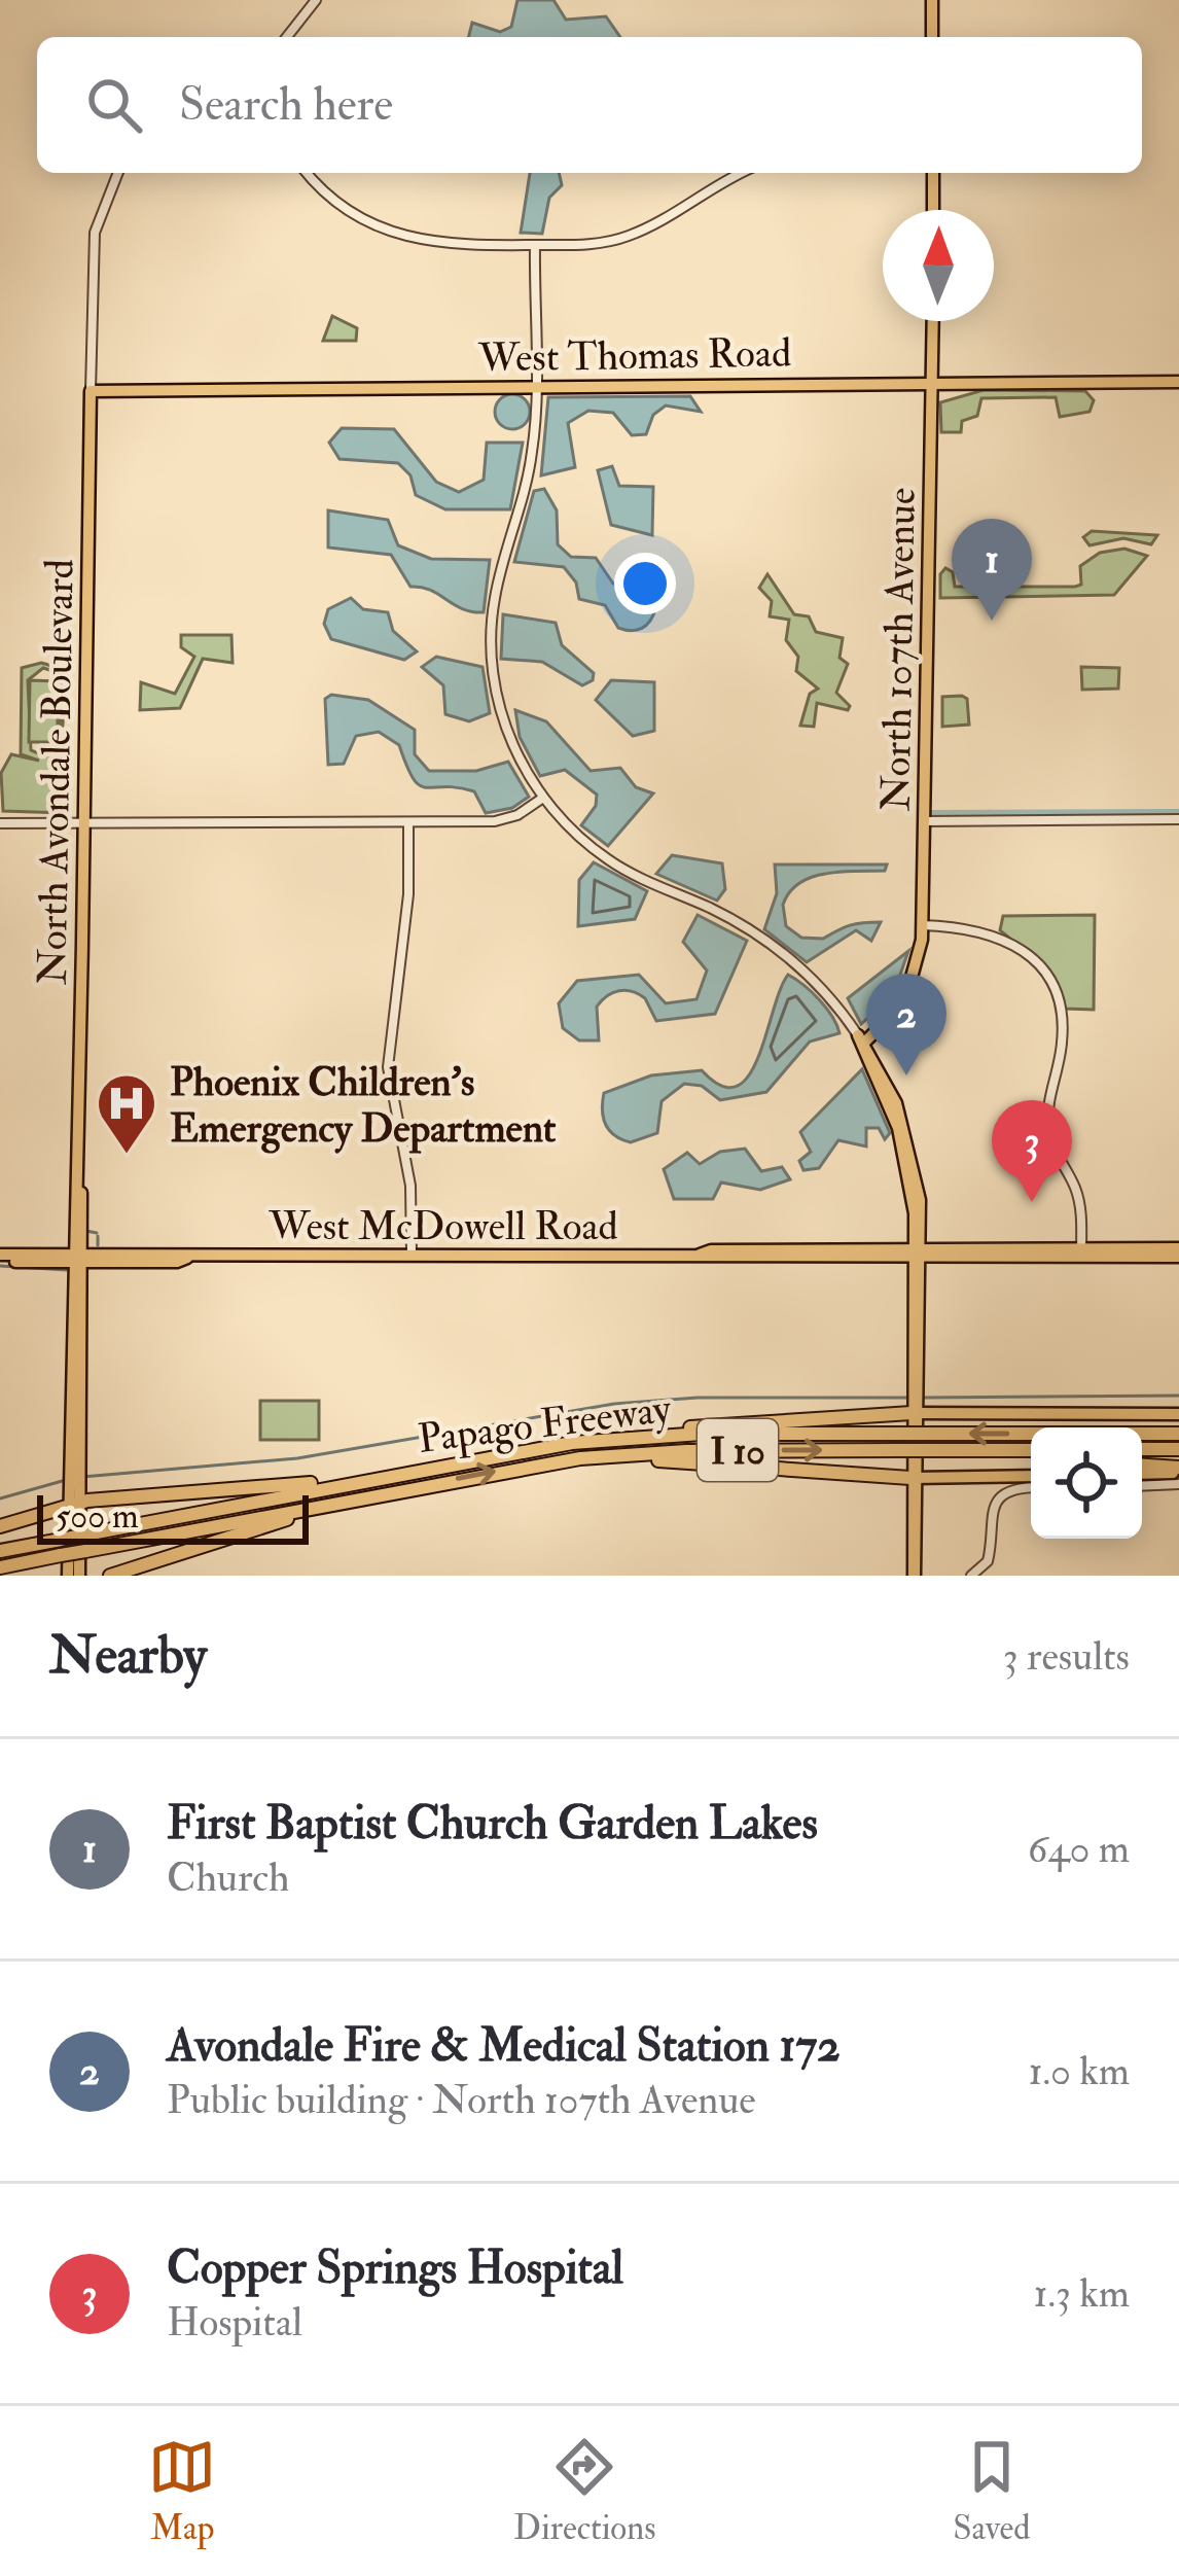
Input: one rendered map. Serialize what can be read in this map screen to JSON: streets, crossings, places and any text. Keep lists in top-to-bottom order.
{
  "streets": {
    "highway": ["Papago Freeway", "I 10"],
    "main road": [
      "West Thomas Road",
      "North 107th Avenue",
      "North Avondale Boulevard",
      "West McDowell Road"
    ]
  },
  "crossings": [
    ["West Thomas Road", "North 107th Avenue"],
    ["West Thomas Road", "North Avondale Boulevard"],
    ["North Avondale Boulevard", "West McDowell Road"]
  ],
  "places": {
    "hospital": ["Phoenix Children’s Emergency Department"]
  },
  "scale_bar": "500 m",
  "north": "top",
  "page": {
    "search": "Search here",
    "pins": ["1", "2", "3"],
    "scale": "500 m",
    "heading": ["Nearby", "3 results"],
    "list": [
      {
        "mark": "1",
        "name": "First Baptist Church Garden Lakes",
        "note": "Church",
        "value": "640 m"
      },
      {
        "mark": "2",
        "name": "Avondale Fire & Medical Station 172",
        "note": "Public building · North 107th Avenue",
        "value": "1.0 km"
      },
      {
        "mark": "3",
        "name": "Copper Springs Hospital",
        "note": "Hospital",
        "value": "1.3 km"
      }
    ],
    "nav": ["Map", "Directions", "Saved"]
  }
}
